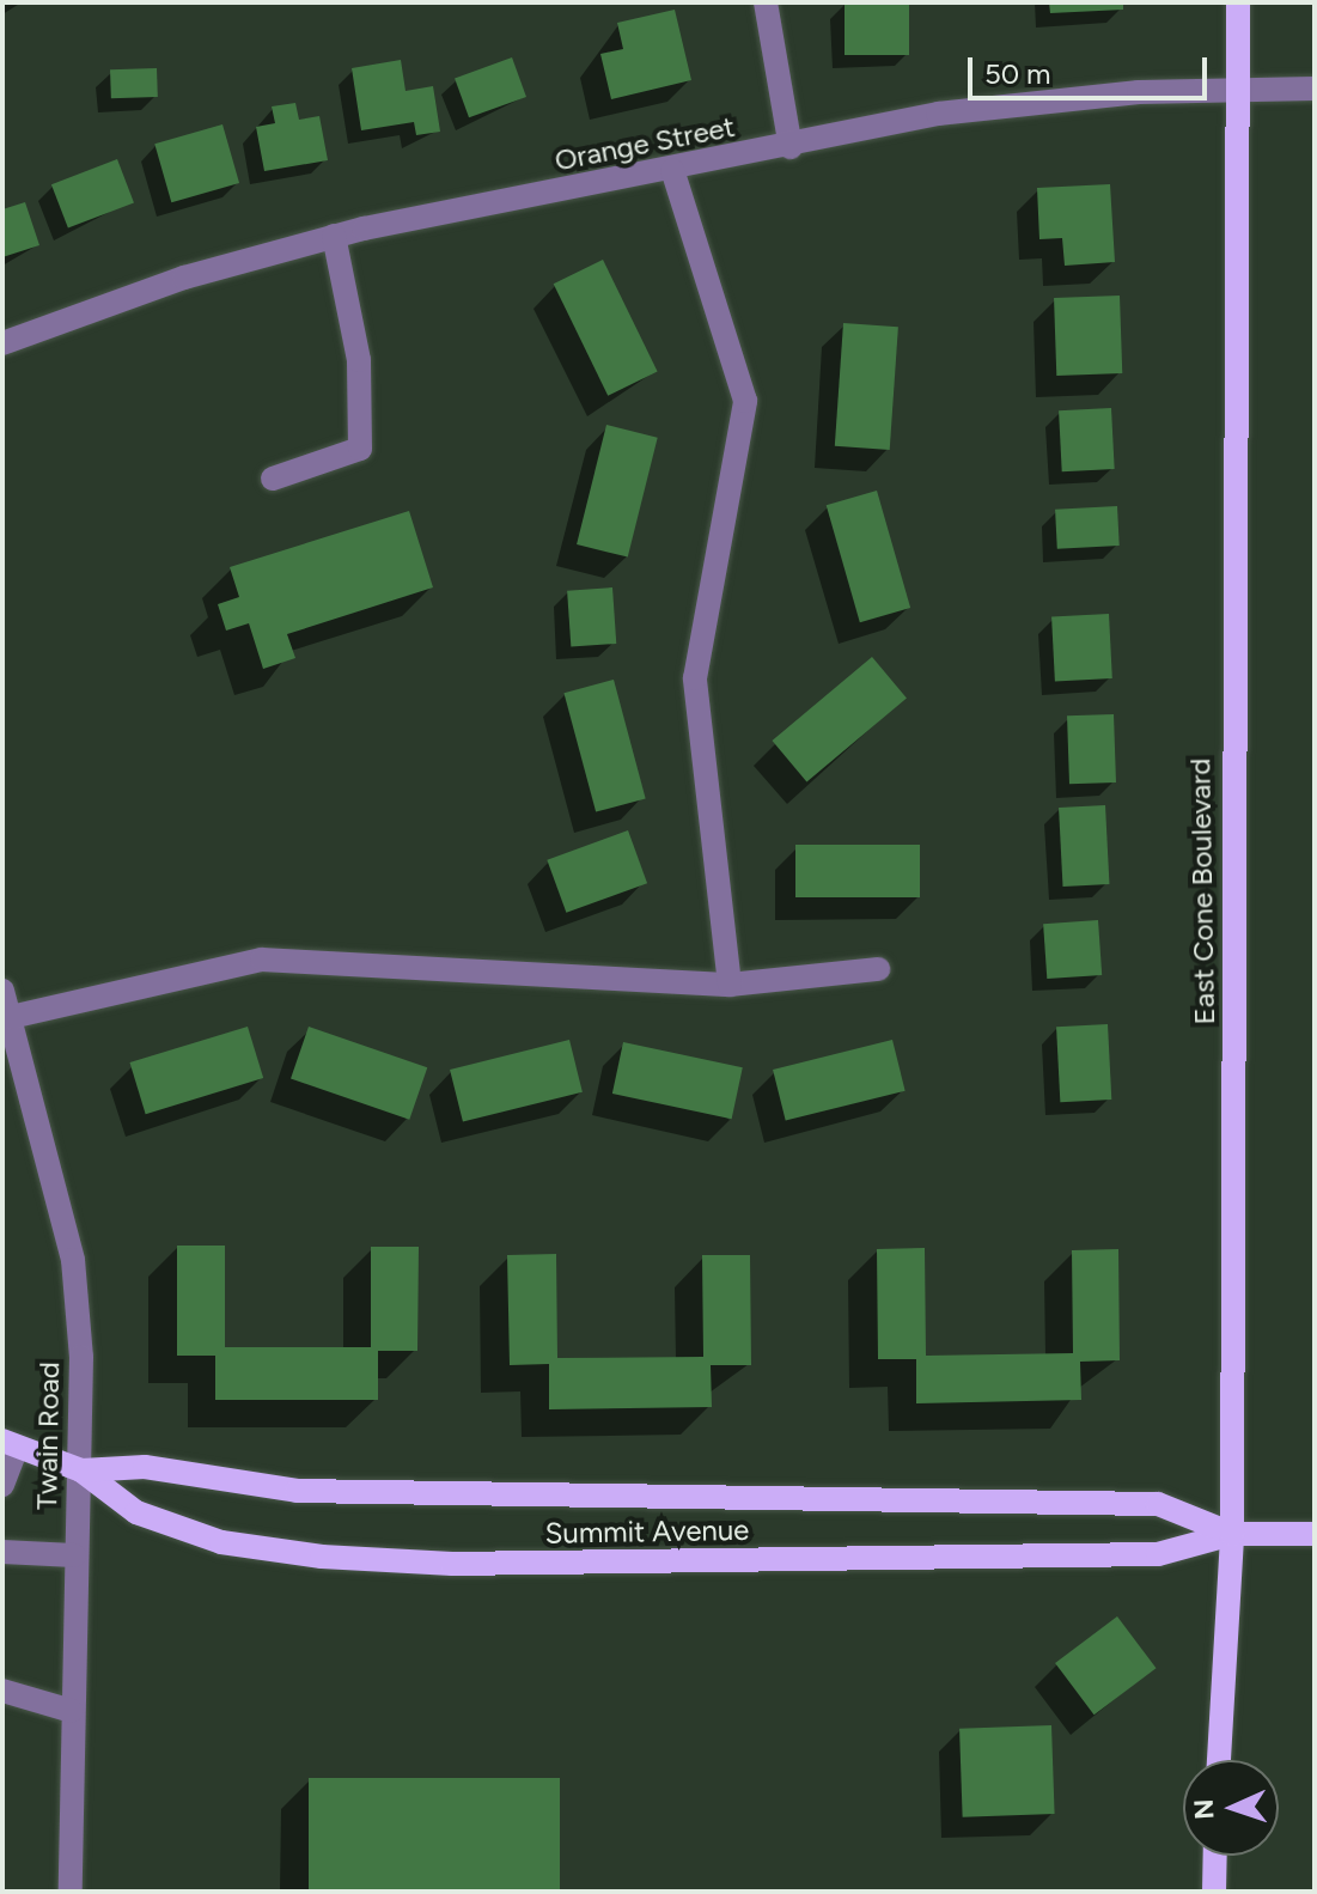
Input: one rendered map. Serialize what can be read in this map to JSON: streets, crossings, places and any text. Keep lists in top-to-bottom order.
{
  "streets": {
    "main road": ["East Cone Boulevard", "Summit Avenue"],
    "street": ["Orange Street", "Twain Road"]
  },
  "crossings": [
    ["Orange Street", "East Cone Boulevard"],
    ["East Cone Boulevard", "Summit Avenue"],
    ["Twain Road", "Summit Avenue"]
  ],
  "scale_bar": "50 m",
  "north": "left"
}
